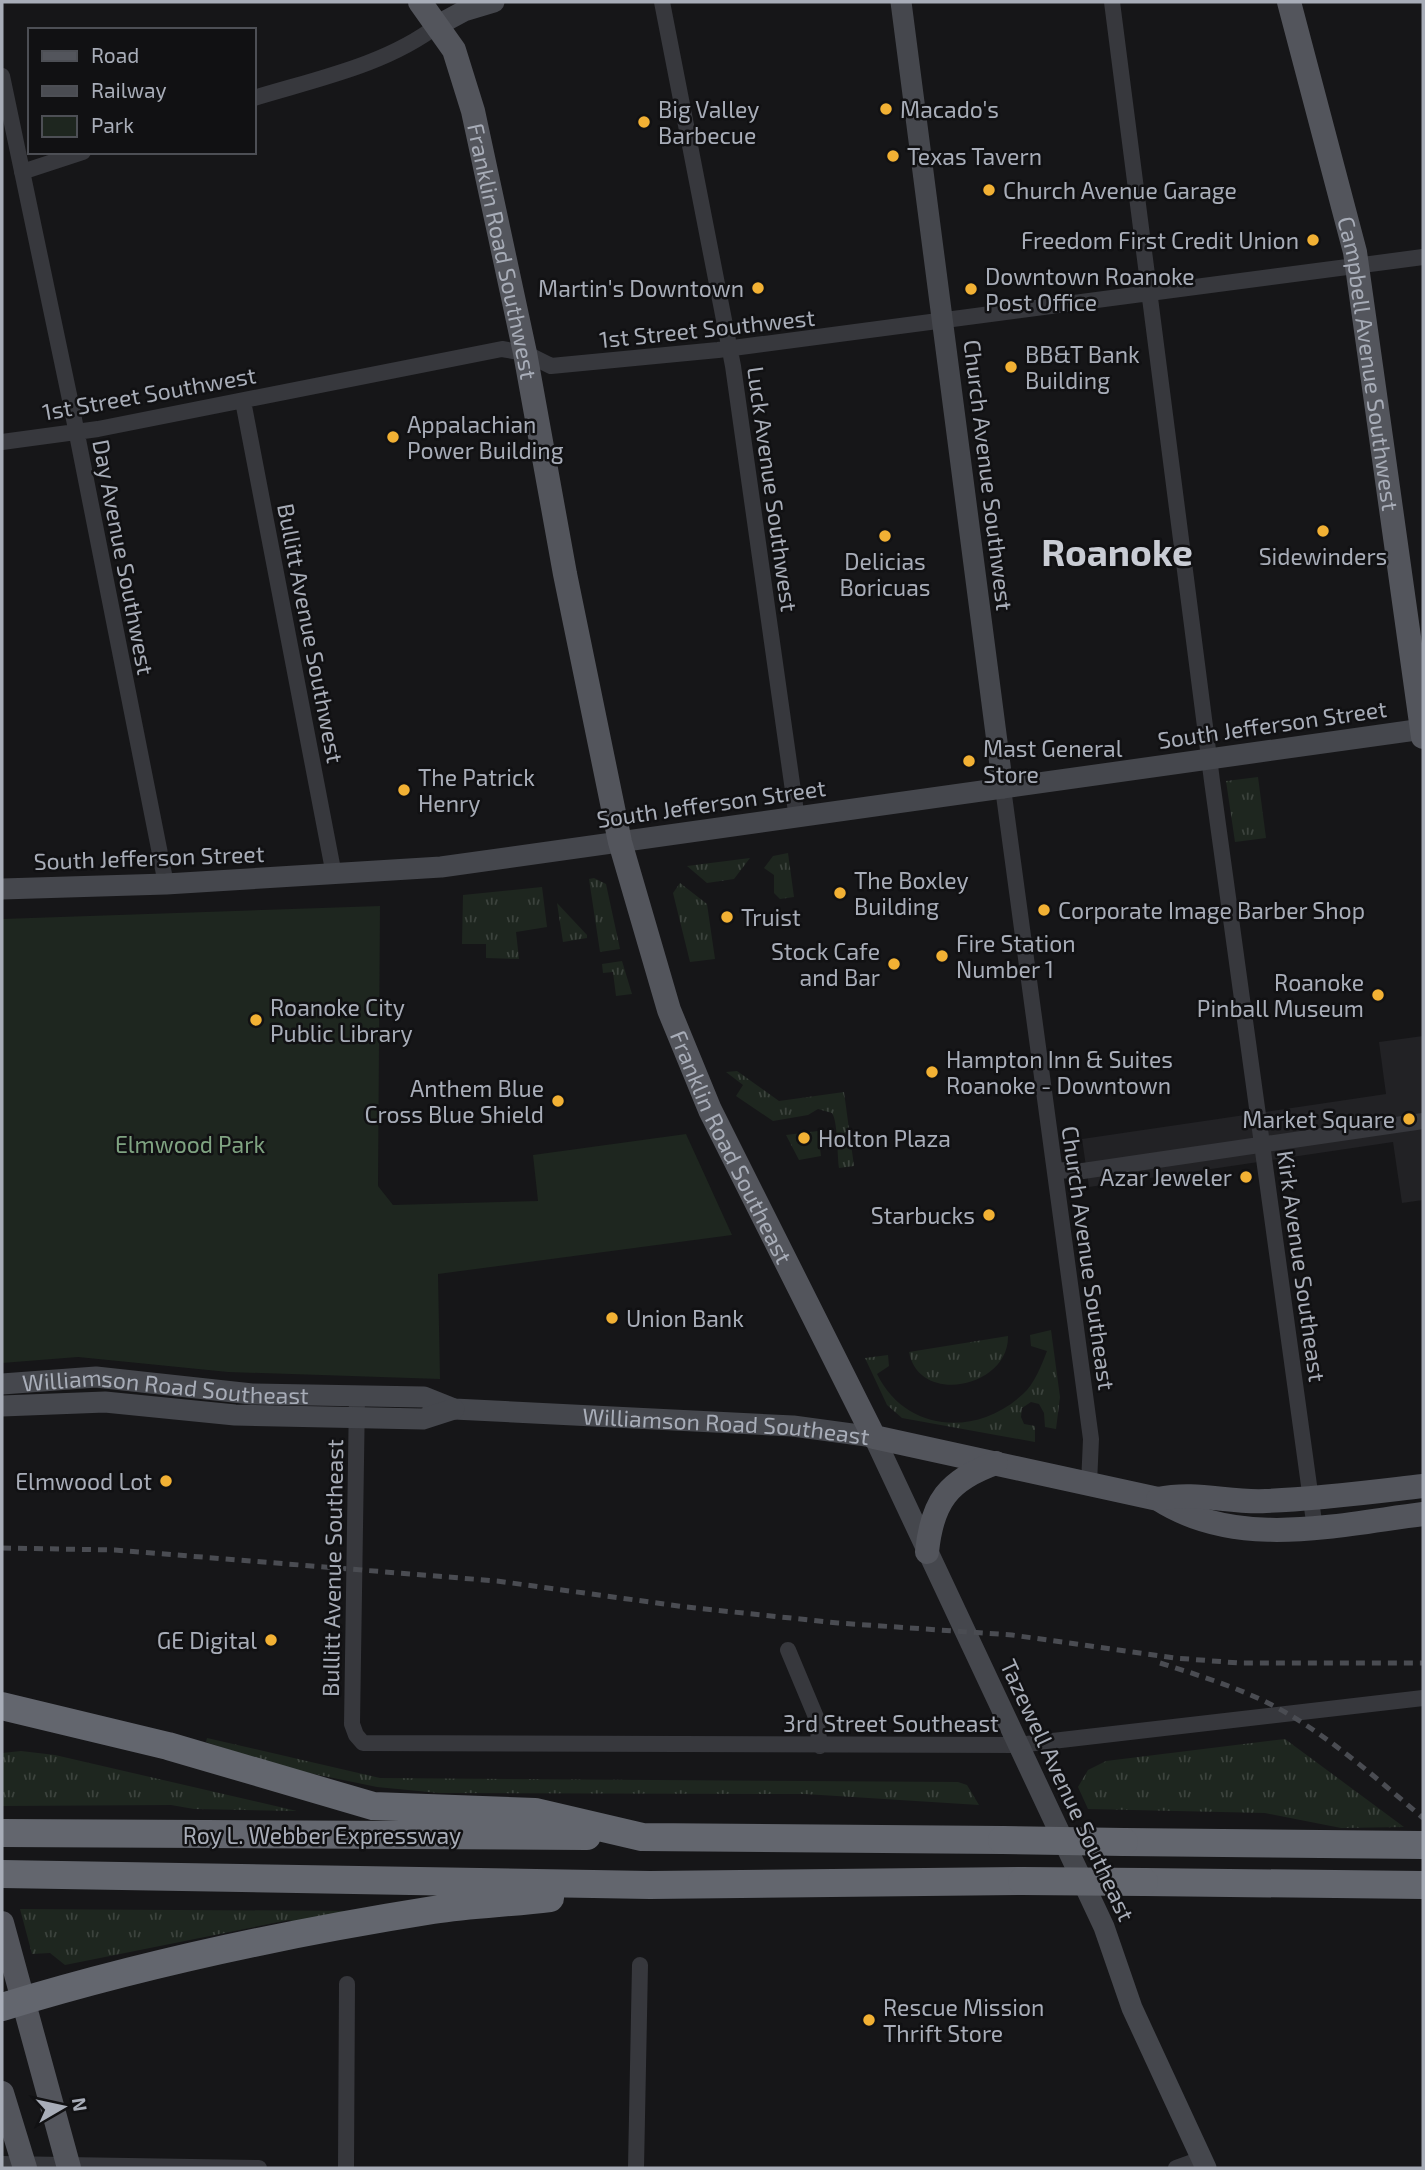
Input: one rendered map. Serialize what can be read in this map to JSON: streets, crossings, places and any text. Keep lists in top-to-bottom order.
{
  "streets": {
    "highway": ["Roy L. Webber Expressway"],
    "main road": [
      "Franklin Road Southwest",
      "Campbell Avenue Southwest",
      "Franklin Road Southeast",
      "Williamson Road Southeast"
    ],
    "street": [
      "1st Street Southwest",
      "Church Avenue Southwest",
      "Luck Avenue Southwest",
      "Day Avenue Southwest",
      "Bullitt Avenue Southwest",
      "South Jefferson Street",
      "Church Avenue Southeast",
      "Kirk Avenue Southeast",
      "Bullitt Avenue Southeast",
      "3rd Street Southeast",
      "Tazewell Avenue Southeast"
    ]
  },
  "crossings": [
    ["Franklin Road Southwest", "1st Street Southwest"],
    ["Franklin Road Southwest", "South Jefferson Street"],
    ["Franklin Road Southwest", "Franklin Road Southeast"],
    ["1st Street Southwest", "Campbell Avenue Southwest"],
    ["1st Street Southwest", "Church Avenue Southwest"],
    ["1st Street Southwest", "Luck Avenue Southwest"],
    ["1st Street Southwest", "Day Avenue Southwest"],
    ["1st Street Southwest", "Bullitt Avenue Southwest"],
    ["1st Street Southwest", "Kirk Avenue Southeast"],
    ["Campbell Avenue Southwest", "South Jefferson Street"],
    ["Church Avenue Southwest", "South Jefferson Street"],
    ["Church Avenue Southwest", "Church Avenue Southeast"],
    ["Luck Avenue Southwest", "South Jefferson Street"],
    ["Day Avenue Southwest", "South Jefferson Street"],
    ["Bullitt Avenue Southwest", "South Jefferson Street"],
    ["South Jefferson Street", "Franklin Road Southeast"],
    ["South Jefferson Street", "Church Avenue Southeast"],
    ["South Jefferson Street", "Kirk Avenue Southeast"],
    ["Franklin Road Southeast", "Williamson Road Southeast"],
    ["Franklin Road Southeast", "Tazewell Avenue Southeast"],
    ["Church Avenue Southeast", "Williamson Road Southeast"],
    ["Kirk Avenue Southeast", "Williamson Road Southeast"],
    ["Williamson Road Southeast", "Bullitt Avenue Southeast"],
    ["Williamson Road Southeast", "Tazewell Avenue Southeast"],
    ["Bullitt Avenue Southeast", "3rd Street Southeast"],
    ["3rd Street Southeast", "Tazewell Avenue Southeast"]
  ],
  "districts": ["Roanoke"],
  "parks": ["Elmwood Park"],
  "places": [
    "Macado's",
    "Big Valley Barbecue",
    "Texas Tavern",
    "Church Avenue Garage",
    "Freedom First Credit Union",
    "Martin's Downtown",
    "Downtown Roanoke Post Office",
    "BB&T Bank Building",
    "Appalachian Power Building",
    "Sidewinders",
    "Delicias Boricuas",
    "Mast General Store",
    "The Patrick Henry",
    "The Boxley Building",
    "Corporate Image Barber Shop",
    "Truist",
    "Fire Station Number 1",
    "Stock Cafe and Bar",
    "Roanoke Pinball Museum",
    "Roanoke City Public Library",
    "Hampton Inn & Suites Roanoke - Downtown",
    "Anthem Blue Cross Blue Shield",
    "Market Square",
    "Holton Plaza",
    "Azar Jeweler",
    "Starbucks",
    "Union Bank",
    "Elmwood Lot",
    "GE Digital",
    "Rescue Mission Thrift Store"
  ],
  "legend": ["Road", "Railway", "Park"],
  "north": "right"
}
